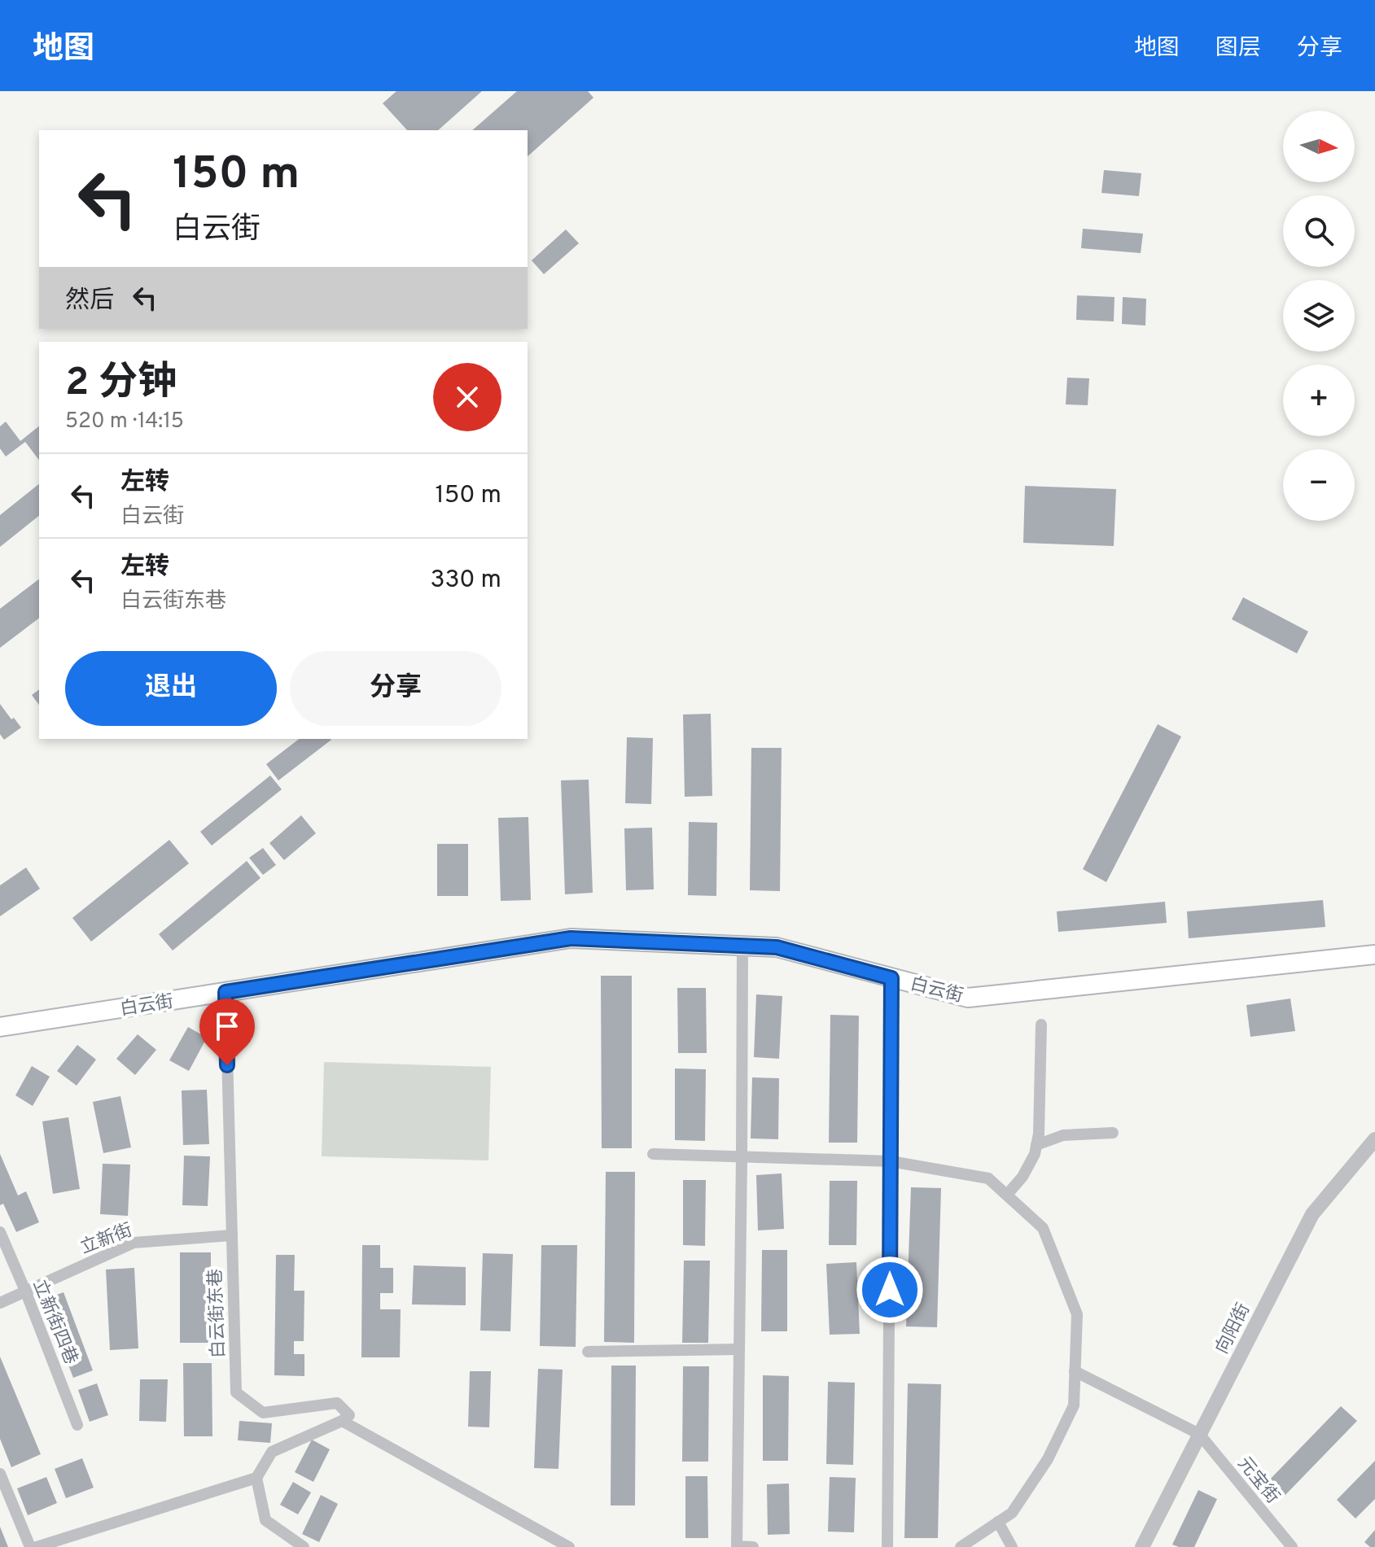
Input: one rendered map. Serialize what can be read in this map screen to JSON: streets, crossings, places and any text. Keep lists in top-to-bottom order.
{
  "streets": {
    "main road": ["白云街"],
    "street": [
      "立新街",
      "白云街东巷",
      "立新街四巷",
      "向阳街",
      "元宝街"
    ]
  },
  "crossings": [
    ["白云街", "白云街东巷"],
    ["立新街", "白云街东巷"],
    ["立新街", "立新街四巷"],
    ["向阳街", "元宝街"]
  ],
  "north": "right",
  "page": {
    "header": "地图",
    "nav": ["地图", "图层", "分享"],
    "map_buttons": ["+", "−"],
    "turn": ["150 m", "白云街"],
    "then": "然后",
    "heading": ["2 分钟", "520 m · 14:15"],
    "list": [
      {
        "name": "左转",
        "note": "白云街",
        "value": "150 m"
      },
      {
        "name": "左转",
        "note": "白云街东巷",
        "value": "330 m"
      }
    ],
    "buttons": ["退出", "分享"]
  }
}
